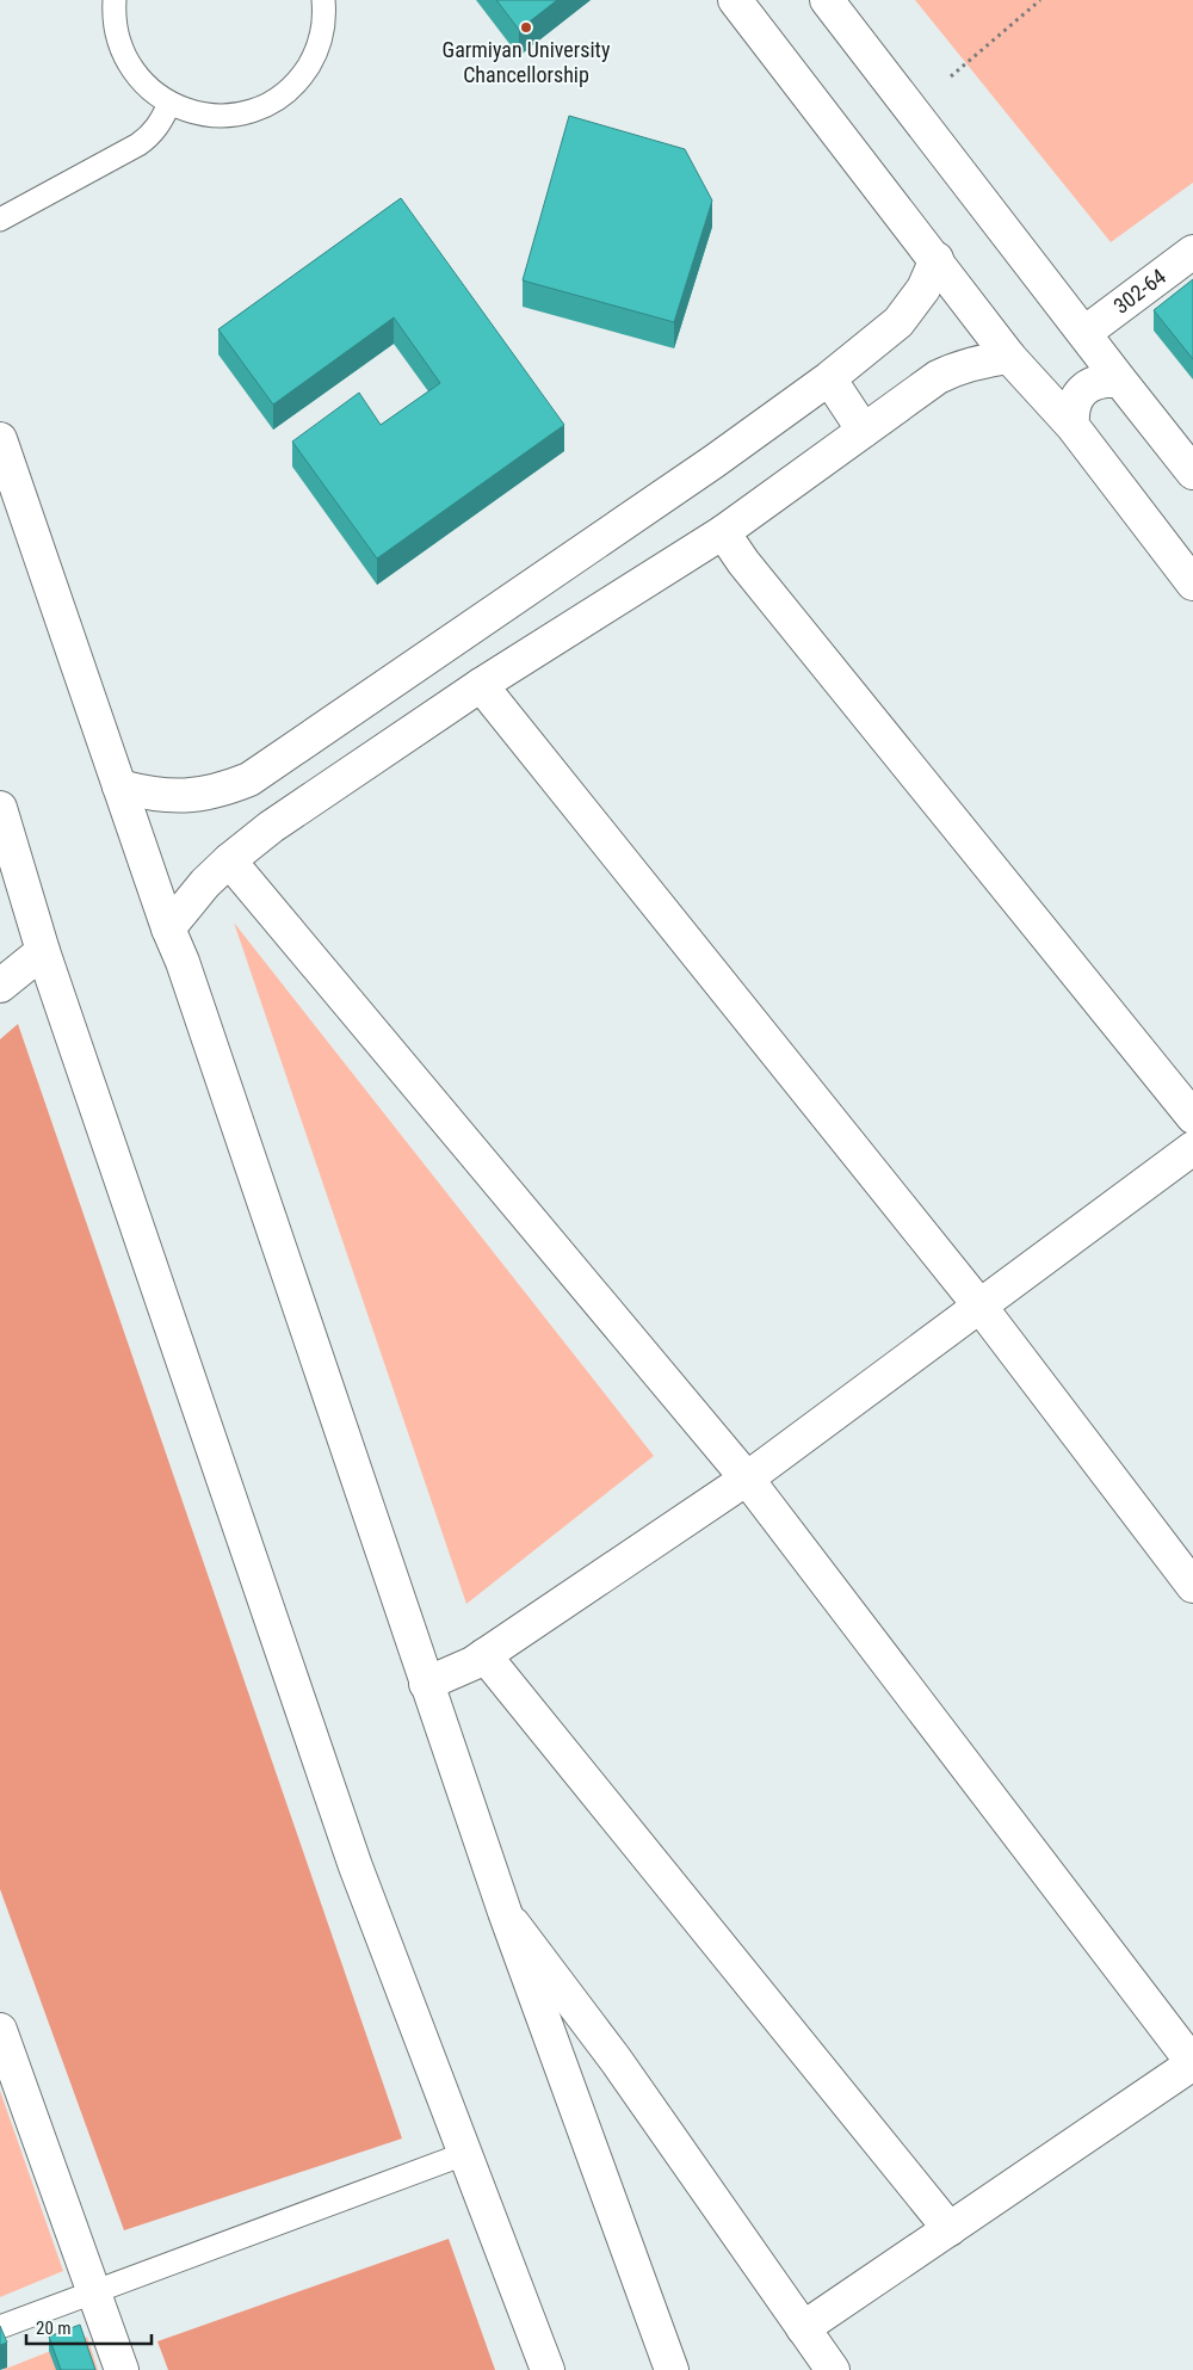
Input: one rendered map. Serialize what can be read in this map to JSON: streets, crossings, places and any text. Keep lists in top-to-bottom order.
{
  "streets": {
    "main road": ["302-64"]
  },
  "places": ["Garmiyan University Chancellorship"],
  "scale_bar": "20 m"
}
